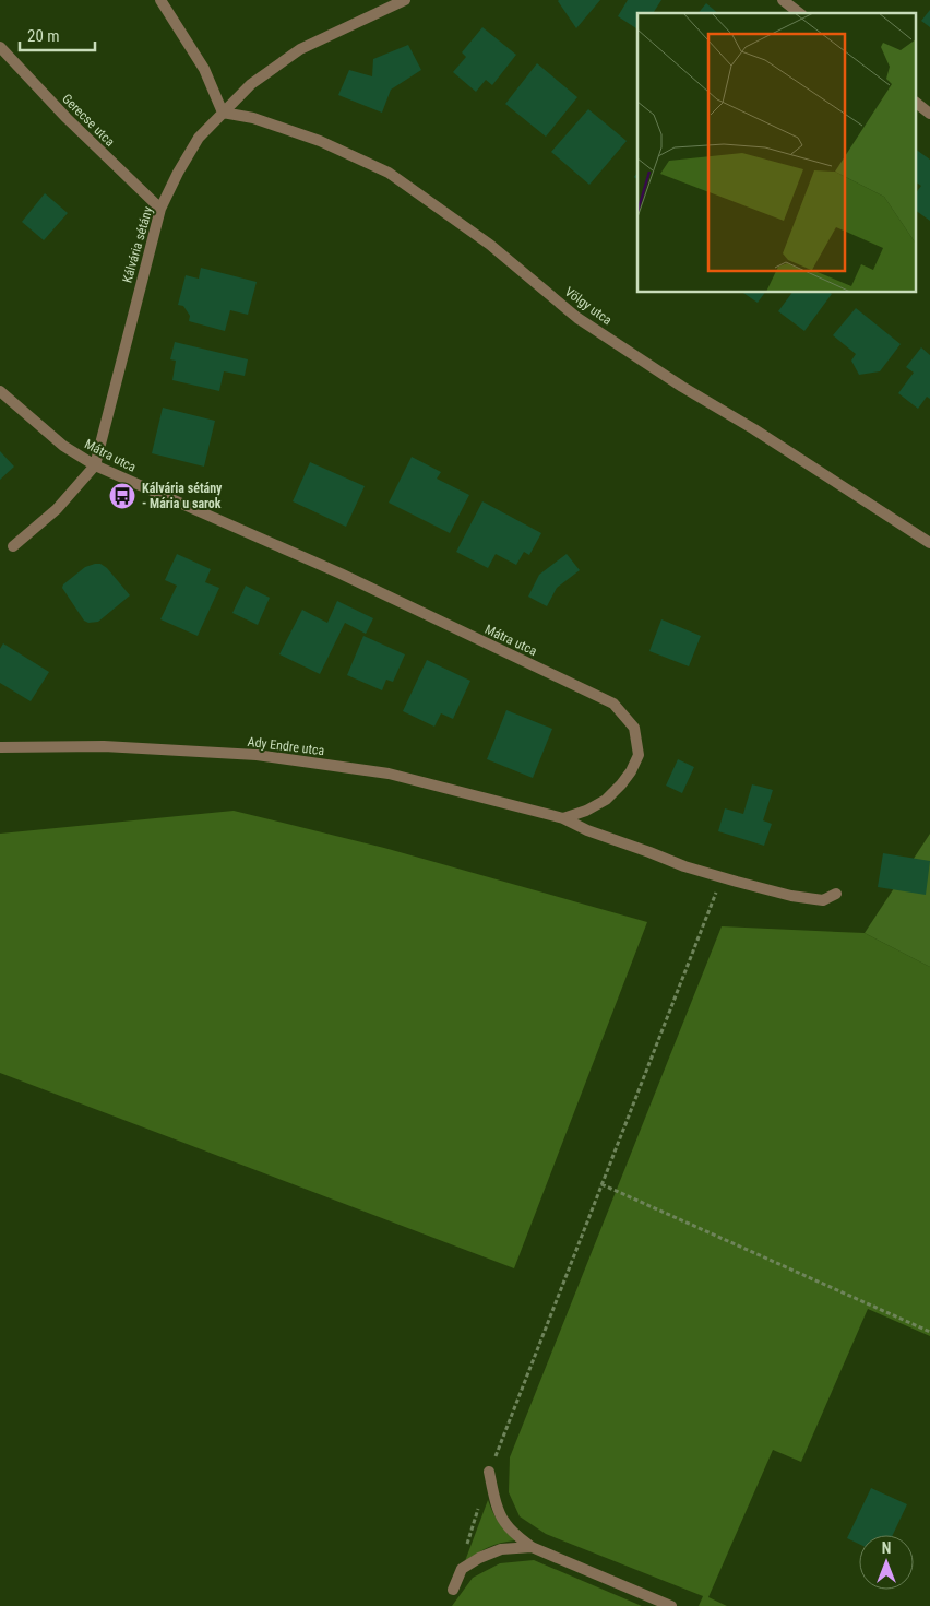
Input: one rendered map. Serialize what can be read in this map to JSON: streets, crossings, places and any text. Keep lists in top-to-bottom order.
{
  "streets": {
    "street": [
      "Gerecse utca",
      "Kálvária sétány",
      "Völgy utca",
      "Mátra utca",
      "Ady Endre utca"
    ]
  },
  "crossings": [
    ["Gerecse utca", "Kálvária sétány"],
    ["Kálvária sétány", "Völgy utca"],
    ["Kálvária sétány", "Mátra utca"],
    ["Mátra utca", "Ady Endre utca"]
  ],
  "places": {
    "bus stop": ["Kálvária sétány - Mária u sarok"]
  },
  "scale_bar": "20 m",
  "north": "top"
}
